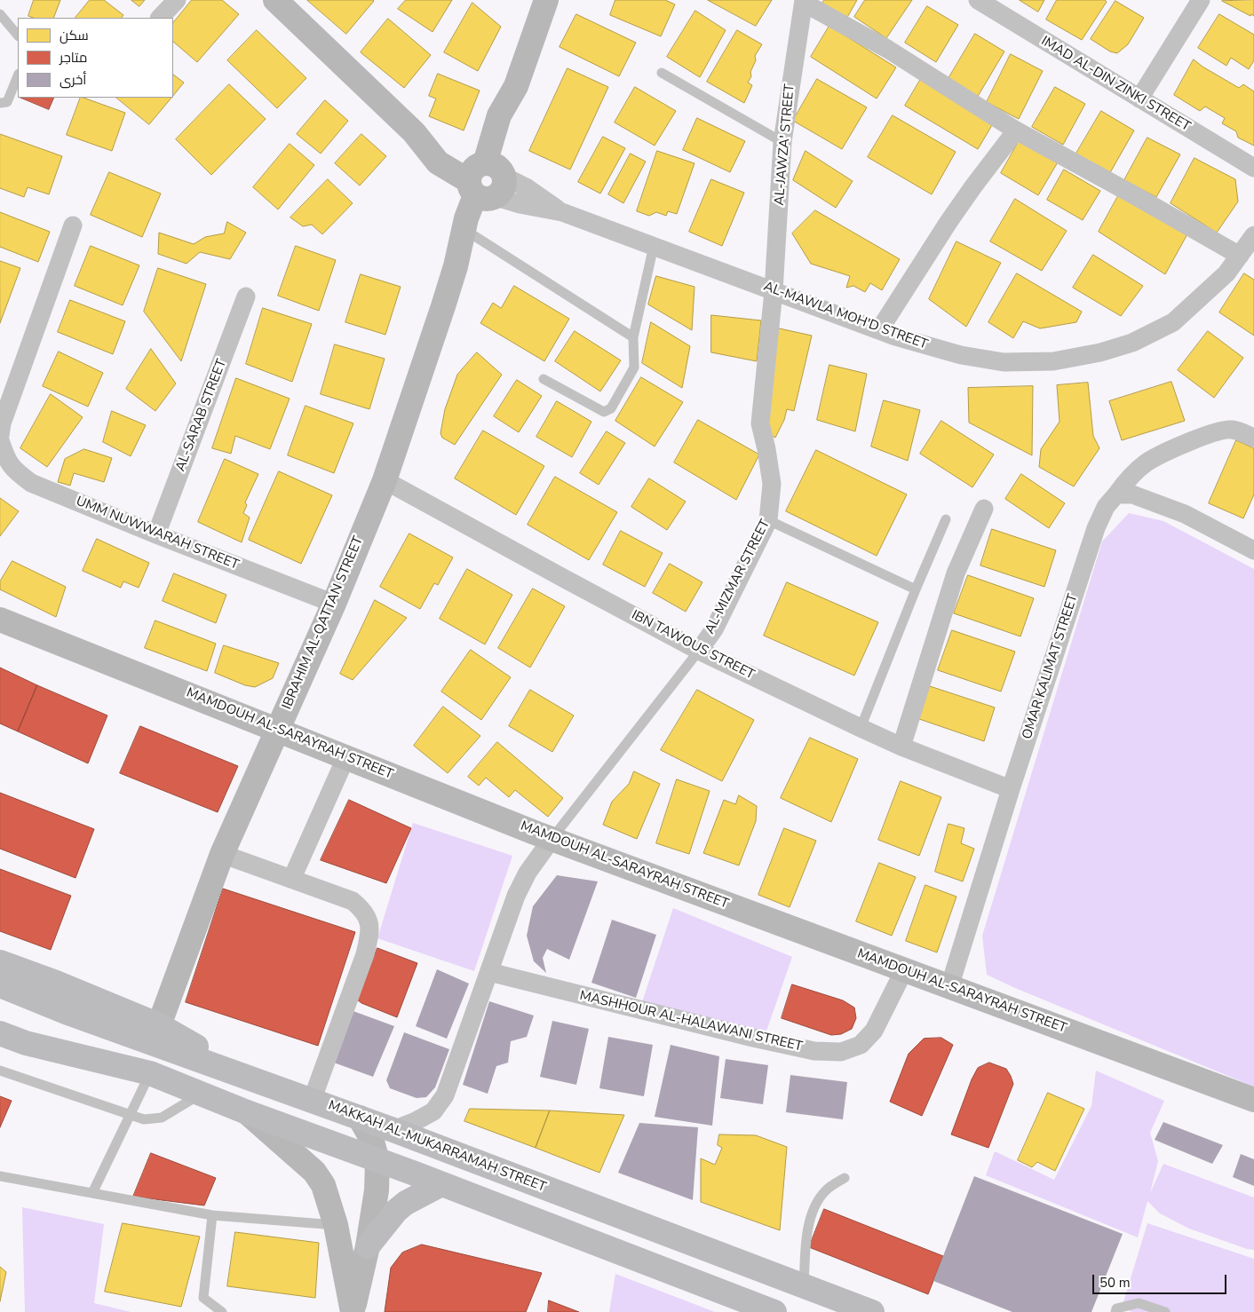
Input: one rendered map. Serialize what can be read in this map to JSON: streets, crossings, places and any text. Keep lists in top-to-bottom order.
{
  "streets": {
    "main road": ["MAKKAH AL-MUKARRAMAH STREET"],
    "street": [
      "IMAD AL-DIN ZINKI STREET",
      "AL-JAWZA' STREET",
      "AL-MAWLA MOH'D STREET",
      "AL-SARAB STREET",
      "UMM NUWWARAH STREET",
      "AL-MIZMAR STREET",
      "IBRAHIM AL-QATTAN STREET",
      "IBN TAWOUS STREET",
      "OMAR KALIMAT STREET",
      "MAMDOUH AL-SARAYRAH STREET",
      "MASHHOUR AL-HALAWANI STREET"
    ]
  },
  "crossings": [
    ["AL-JAWZA' STREET", "AL-MAWLA MOH'D STREET"],
    ["AL-JAWZA' STREET", "AL-MIZMAR STREET"],
    ["AL-MAWLA MOH'D STREET", "AL-MIZMAR STREET"],
    ["AL-MAWLA MOH'D STREET", "IBRAHIM AL-QATTAN STREET"],
    ["AL-SARAB STREET", "UMM NUWWARAH STREET"],
    ["UMM NUWWARAH STREET", "IBRAHIM AL-QATTAN STREET"],
    ["AL-MIZMAR STREET", "IBN TAWOUS STREET"],
    ["IBRAHIM AL-QATTAN STREET", "IBN TAWOUS STREET"],
    ["IBRAHIM AL-QATTAN STREET", "MAMDOUH AL-SARAYRAH STREET"],
    ["IBN TAWOUS STREET", "OMAR KALIMAT STREET"],
    ["OMAR KALIMAT STREET", "MAMDOUH AL-SARAYRAH STREET"],
    ["MAMDOUH AL-SARAYRAH STREET", "MASHHOUR AL-HALAWANI STREET"]
  ],
  "legend": ["سكن", "متاجر", "أخرى"],
  "scale_bar": "50 m"
}
